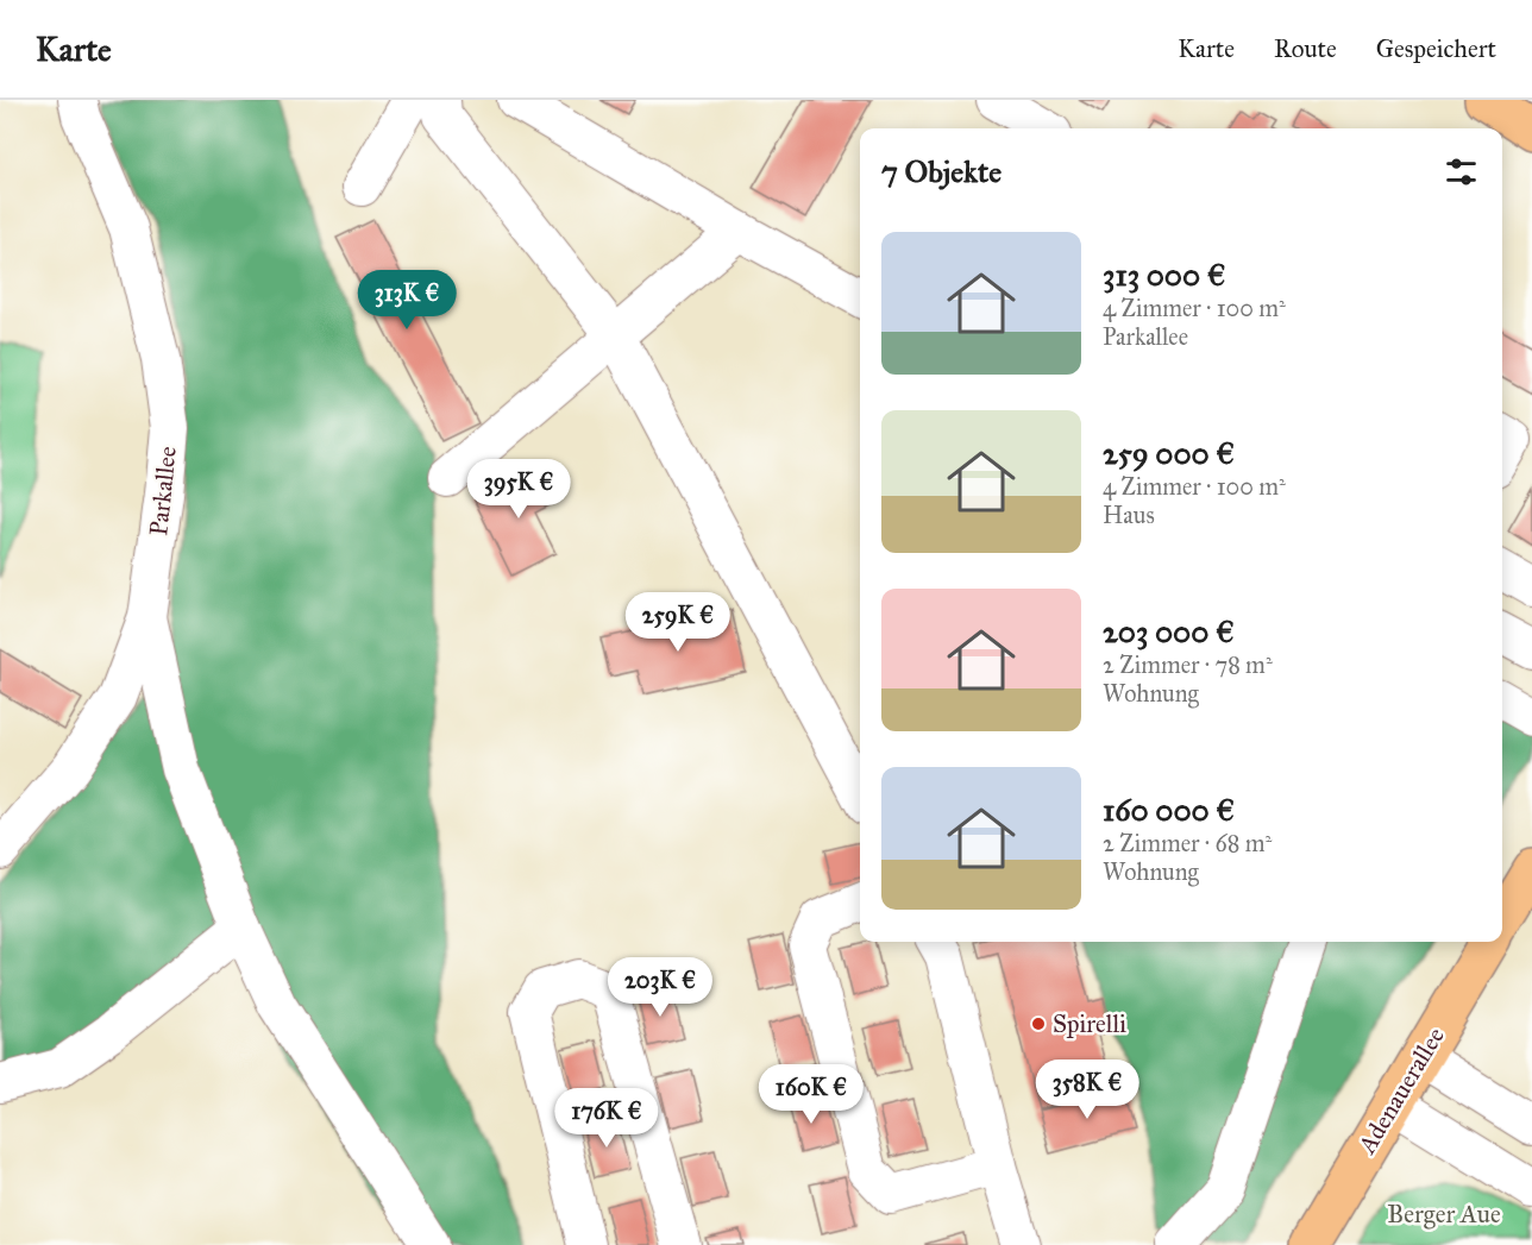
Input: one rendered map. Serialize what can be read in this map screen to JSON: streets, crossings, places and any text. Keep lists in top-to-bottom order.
{
  "streets": {
    "main road": ["Adenauerallee"],
    "street": ["Parkallee"]
  },
  "parks": ["Berger Aue"],
  "places": ["Spirelli"],
  "page": {
    "header": "Karte",
    "nav": ["Karte", "Route", "Gespeichert"],
    "heading": "7 Objekte",
    "list": [
      {
        "name": "313 000 €",
        "note": "4 Zimmer · 100 m² · Parkallee"
      },
      {
        "name": "259 000 €",
        "note": "4 Zimmer · 100 m² · Haus"
      },
      {
        "name": "203 000 €",
        "note": "2 Zimmer · 78 m² · Wohnung"
      },
      {
        "name": "160 000 €",
        "note": "2 Zimmer · 68 m² · Wohnung"
      }
    ],
    "price": [
      "313K €",
      "395K €",
      "259K €",
      "203K €",
      "358K €",
      "160K €",
      "176K €"
    ]
  }
}
